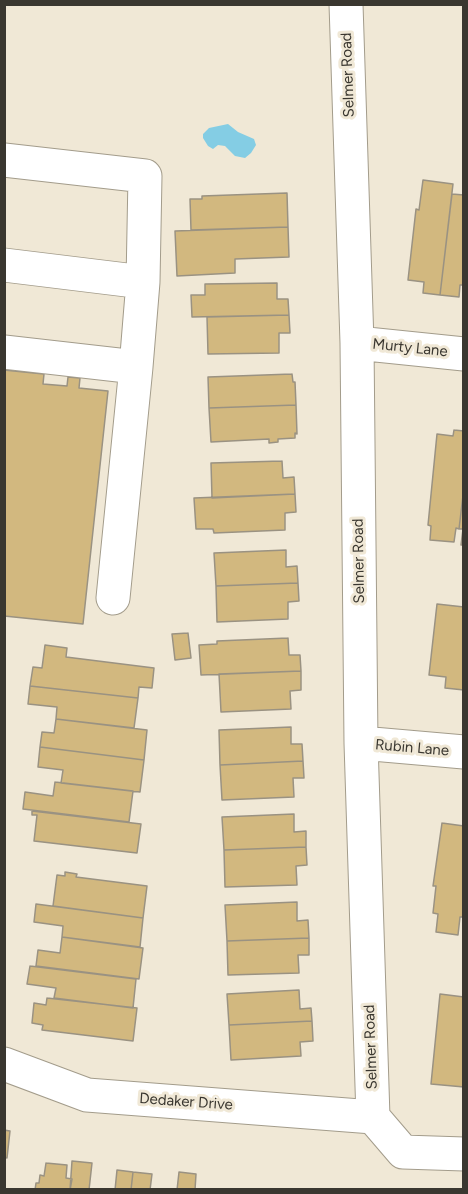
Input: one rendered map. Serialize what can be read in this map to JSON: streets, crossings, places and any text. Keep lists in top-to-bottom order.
{
  "streets": {
    "street": [
      "Selmer Road",
      "Murty Lane",
      "Rubin Lane",
      "Dedaker Drive"
    ]
  },
  "crossings": [
    ["Selmer Road", "Murty Lane"],
    ["Selmer Road", "Rubin Lane"],
    ["Selmer Road", "Dedaker Drive"]
  ]
}
